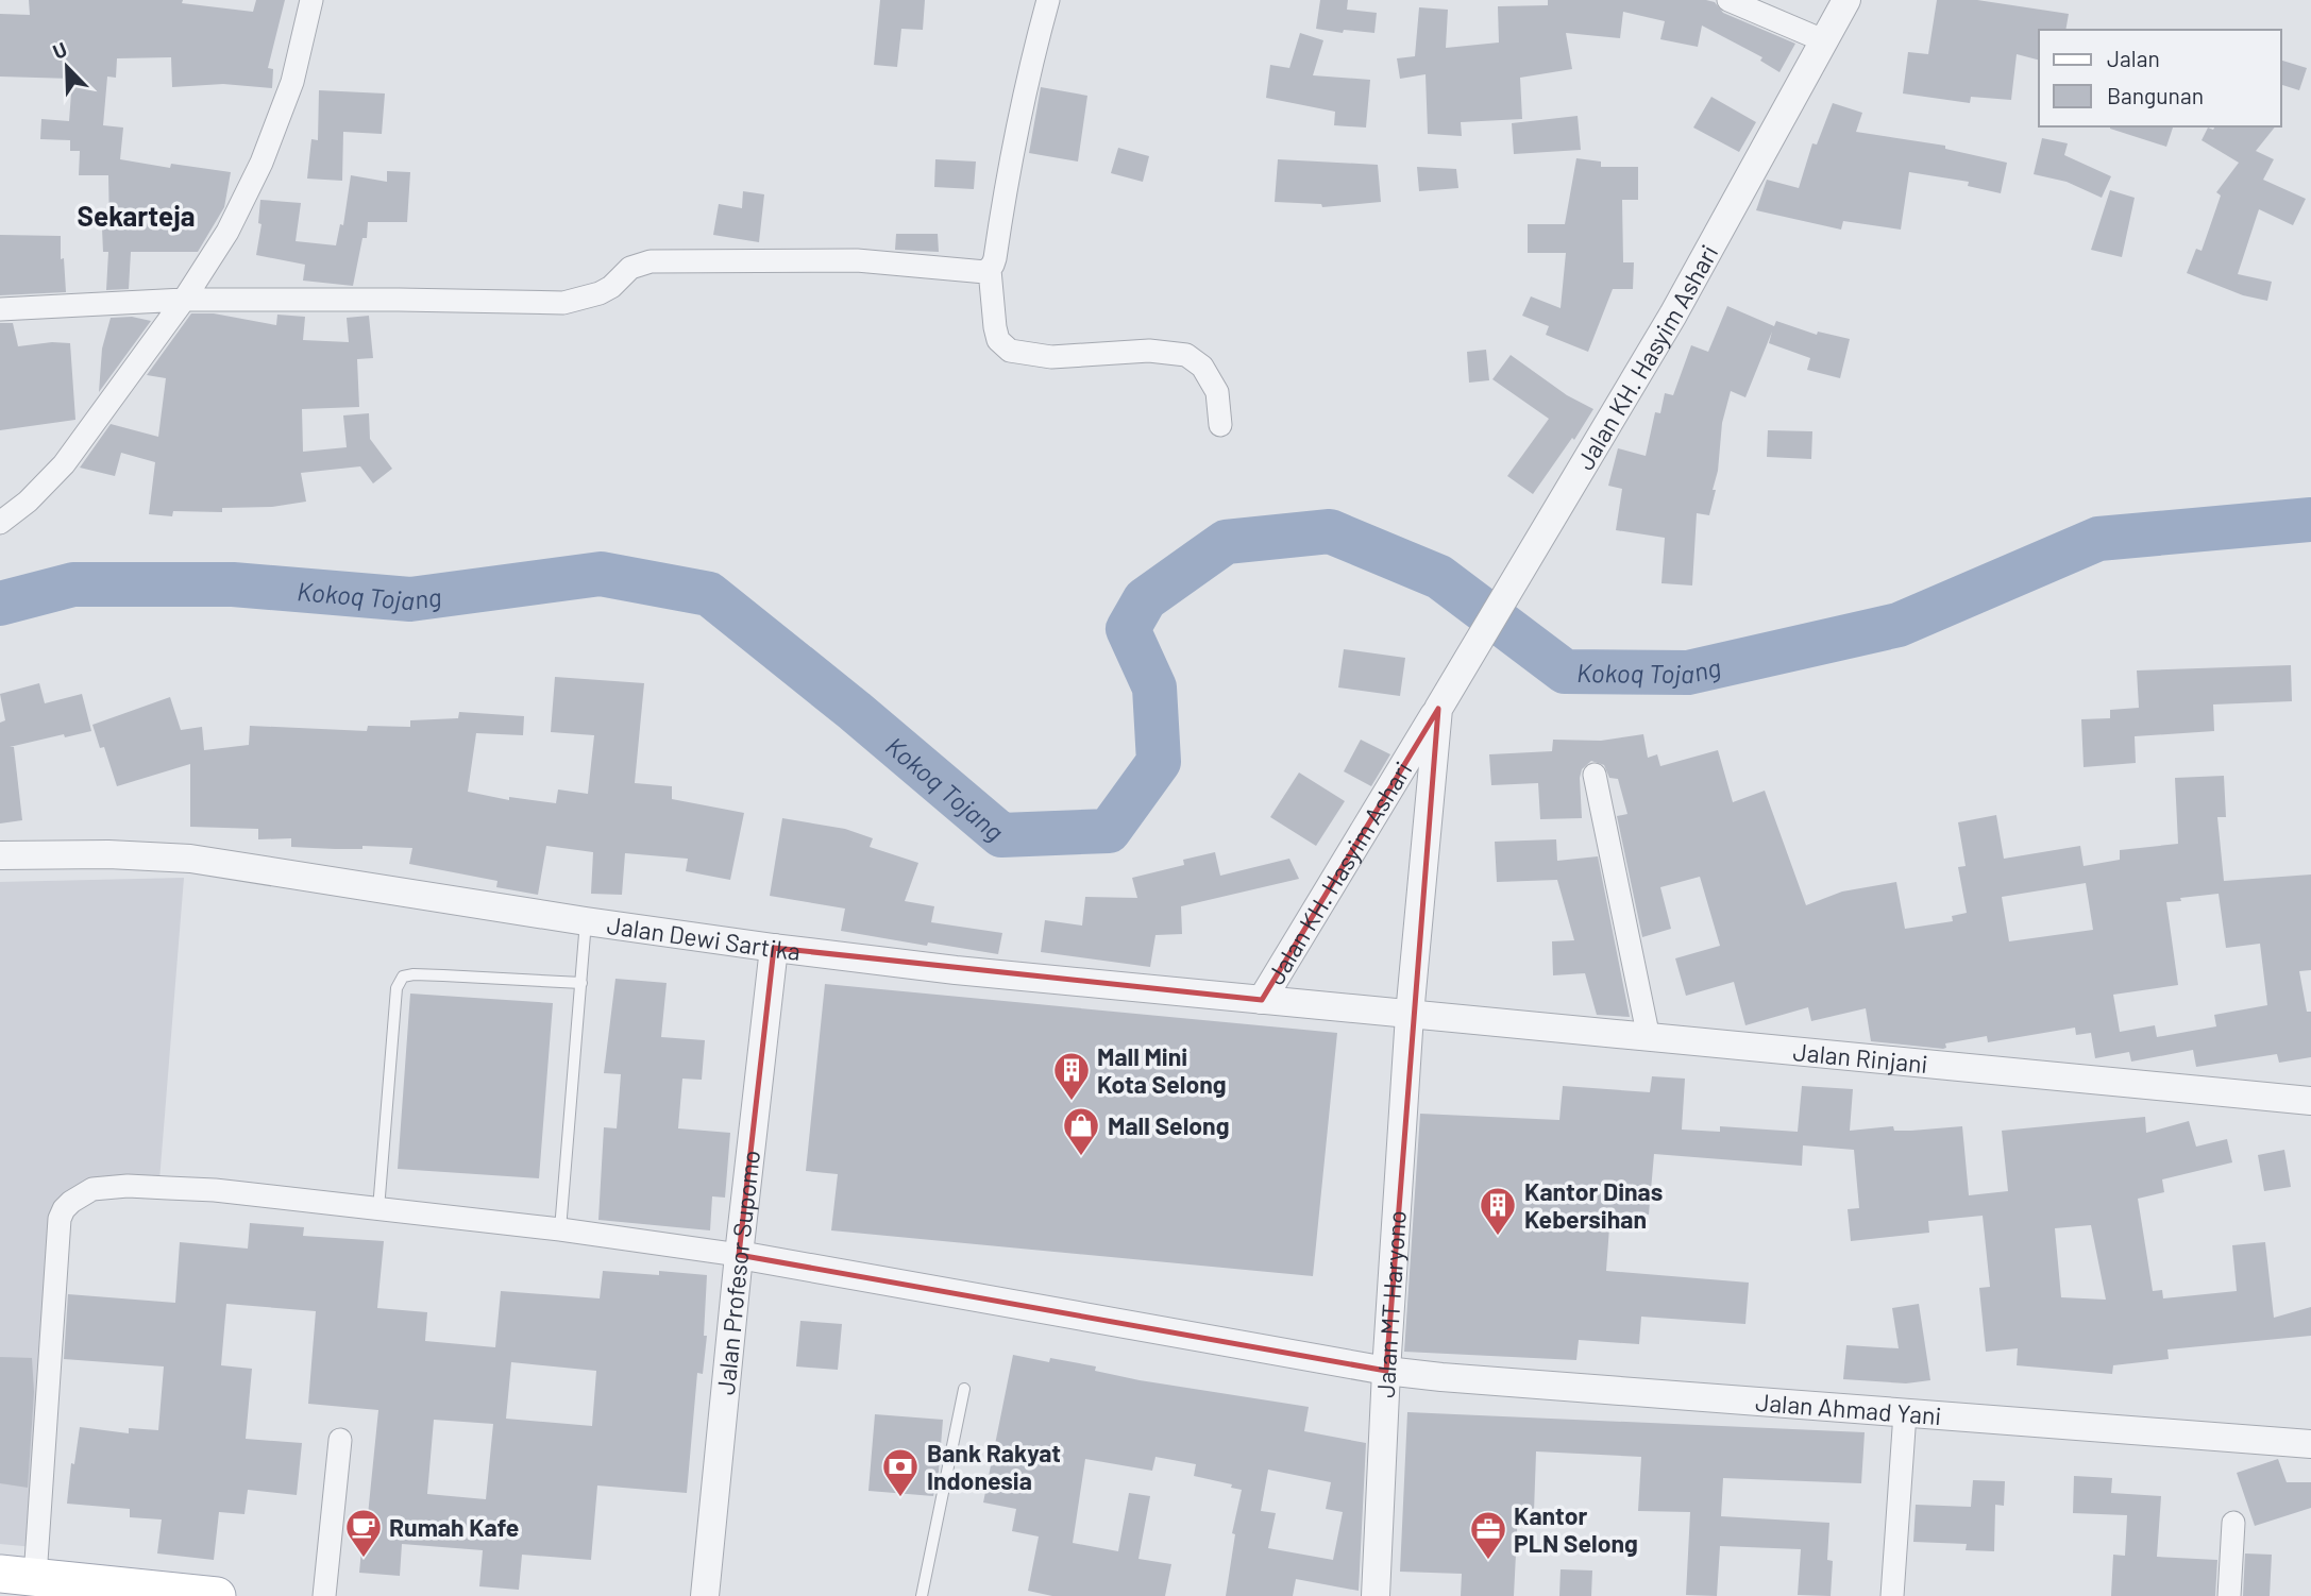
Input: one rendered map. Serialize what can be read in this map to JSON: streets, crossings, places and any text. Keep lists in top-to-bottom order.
{
  "streets": {
    "street": [
      "Jalan KH. Hasyim Ashari",
      "Jalan Dewi Sartika",
      "Jalan Rinjani",
      "Jalan Profesor Supomo",
      "Jalan MT Haryono",
      "Jalan Ahmad Yani"
    ]
  },
  "crossings": [
    ["Jalan KH. Hasyim Ashari", "Jalan Dewi Sartika"],
    ["Jalan KH. Hasyim Ashari", "Jalan Rinjani"],
    ["Jalan KH. Hasyim Ashari", "Jalan MT Haryono"],
    ["Jalan Dewi Sartika", "Jalan Rinjani"],
    ["Jalan Dewi Sartika", "Jalan Profesor Supomo"],
    ["Jalan Dewi Sartika", "Jalan MT Haryono"],
    ["Jalan Rinjani", "Jalan MT Haryono"],
    ["Jalan Profesor Supomo", "Jalan Ahmad Yani"],
    ["Jalan MT Haryono", "Jalan Ahmad Yani"]
  ],
  "districts": ["Sekarteja"],
  "water": ["Kokoq Tojang"],
  "places": {
    "building": ["Mall Mini Kota Selong", "Kantor Dinas Kebersihan"],
    "shop": ["Mall Selong"],
    "bank": ["Bank Rakyat Indonesia"],
    "cafe": ["Rumah Kafe"],
    "office": ["Kantor PLN Selong"]
  },
  "legend": ["Jalan", "Bangunan"],
  "north": "top left"
}
